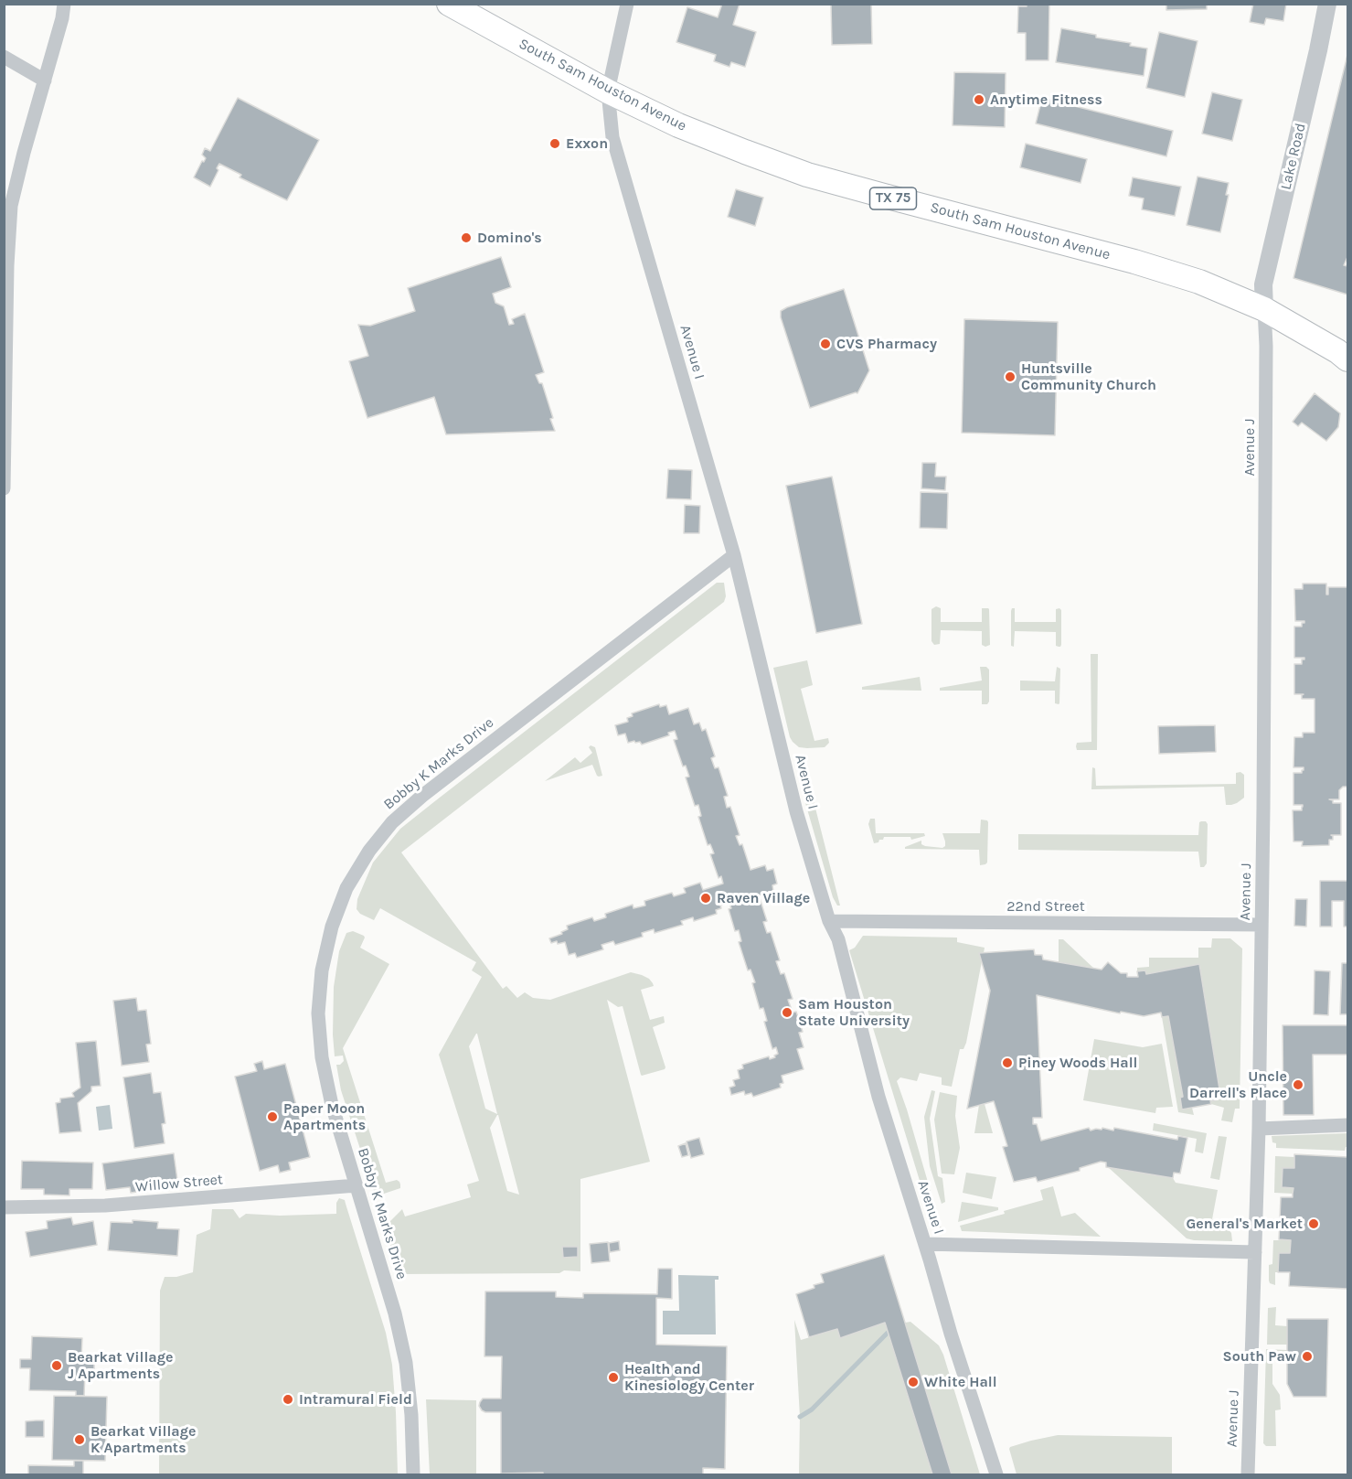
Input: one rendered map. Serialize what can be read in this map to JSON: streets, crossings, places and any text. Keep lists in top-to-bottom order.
{
  "streets": {
    "main road": ["South Sam Houston Avenue", "TX 75"],
    "street": [
      "Lake Road",
      "Avenue I",
      "Avenue J",
      "Bobby K Marks Drive",
      "22nd Street",
      "Willow Street"
    ]
  },
  "crossings": [
    ["South Sam Houston Avenue", "Lake Road"],
    ["South Sam Houston Avenue", "Avenue I"],
    ["South Sam Houston Avenue", "Avenue J"],
    ["Lake Road", "Avenue J"],
    ["Avenue I", "Bobby K Marks Drive"],
    ["Avenue I", "22nd Street"],
    ["Avenue J", "22nd Street"],
    ["Bobby K Marks Drive", "Willow Street"]
  ],
  "places": [
    "Anytime Fitness",
    "Exxon",
    "Domino's",
    "CVS Pharmacy",
    "Huntsville Community Church",
    "Raven Village",
    "Sam Houston State University",
    "Piney Woods Hall",
    "Uncle Darrell's Place",
    "Paper Moon Apartments",
    "General's Market",
    "South Paw",
    "Bearkat Village J Apartments",
    "Health and Kinesiology Center",
    "White Hall",
    "Intramural Field",
    "Bearkat Village K Apartments"
  ]
}
